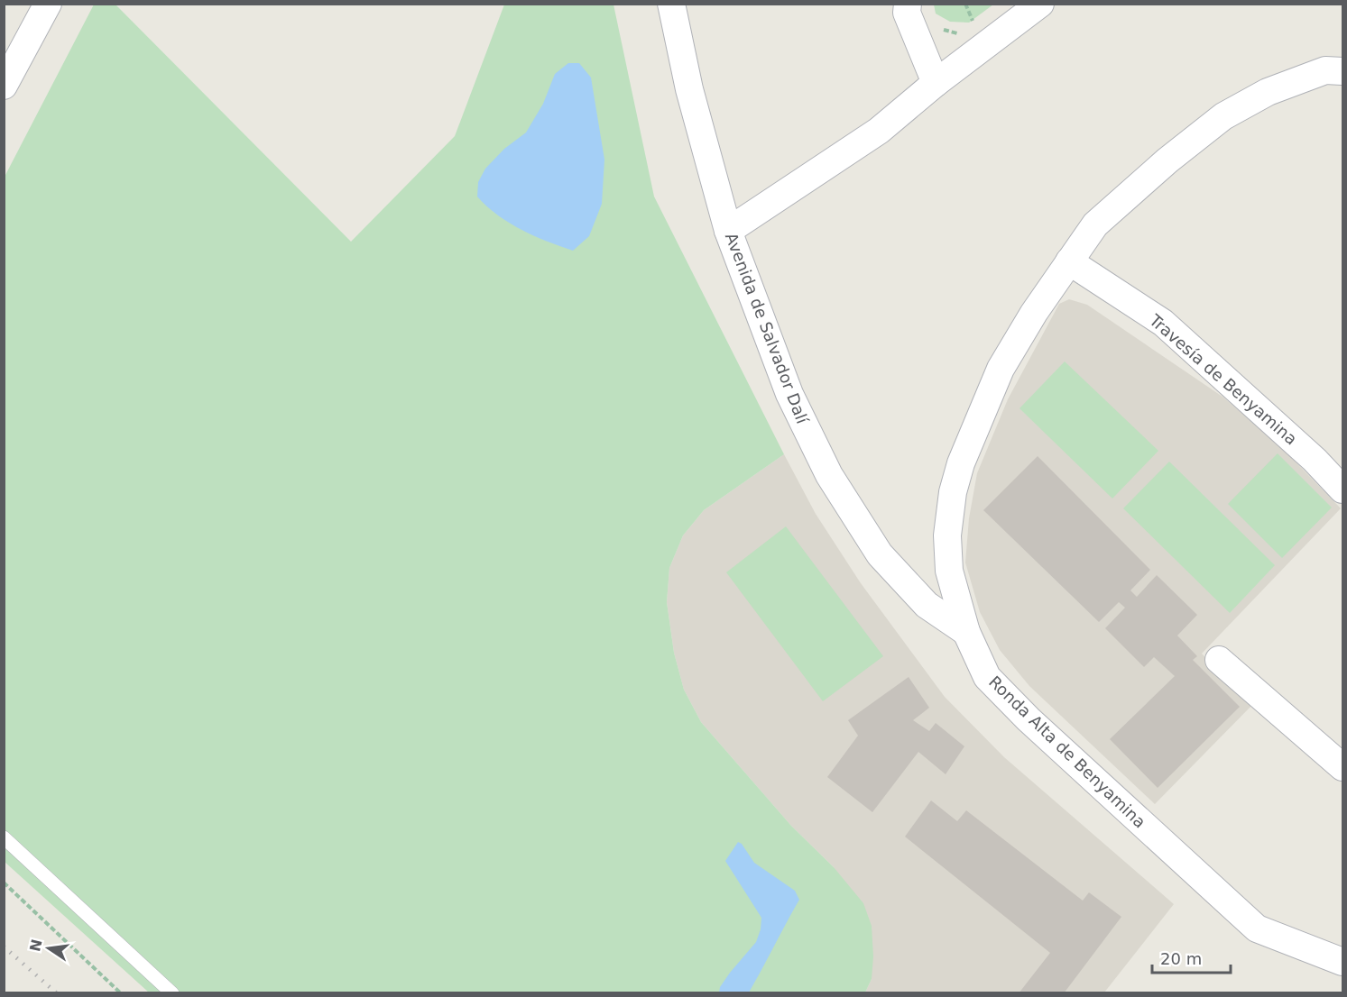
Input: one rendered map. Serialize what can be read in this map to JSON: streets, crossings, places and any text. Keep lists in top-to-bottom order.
{
  "streets": {
    "street": ["Avenida de Salvador Dalí", "Travesía de Benyamina", "Ronda Alta de Benyamina"]
  },
  "crossings": [
    ["Avenida de Salvador Dalí", "Ronda Alta de Benyamina"],
    ["Travesía de Benyamina", "Ronda Alta de Benyamina"]
  ],
  "scale_bar": "20 m",
  "north": "left"
}
